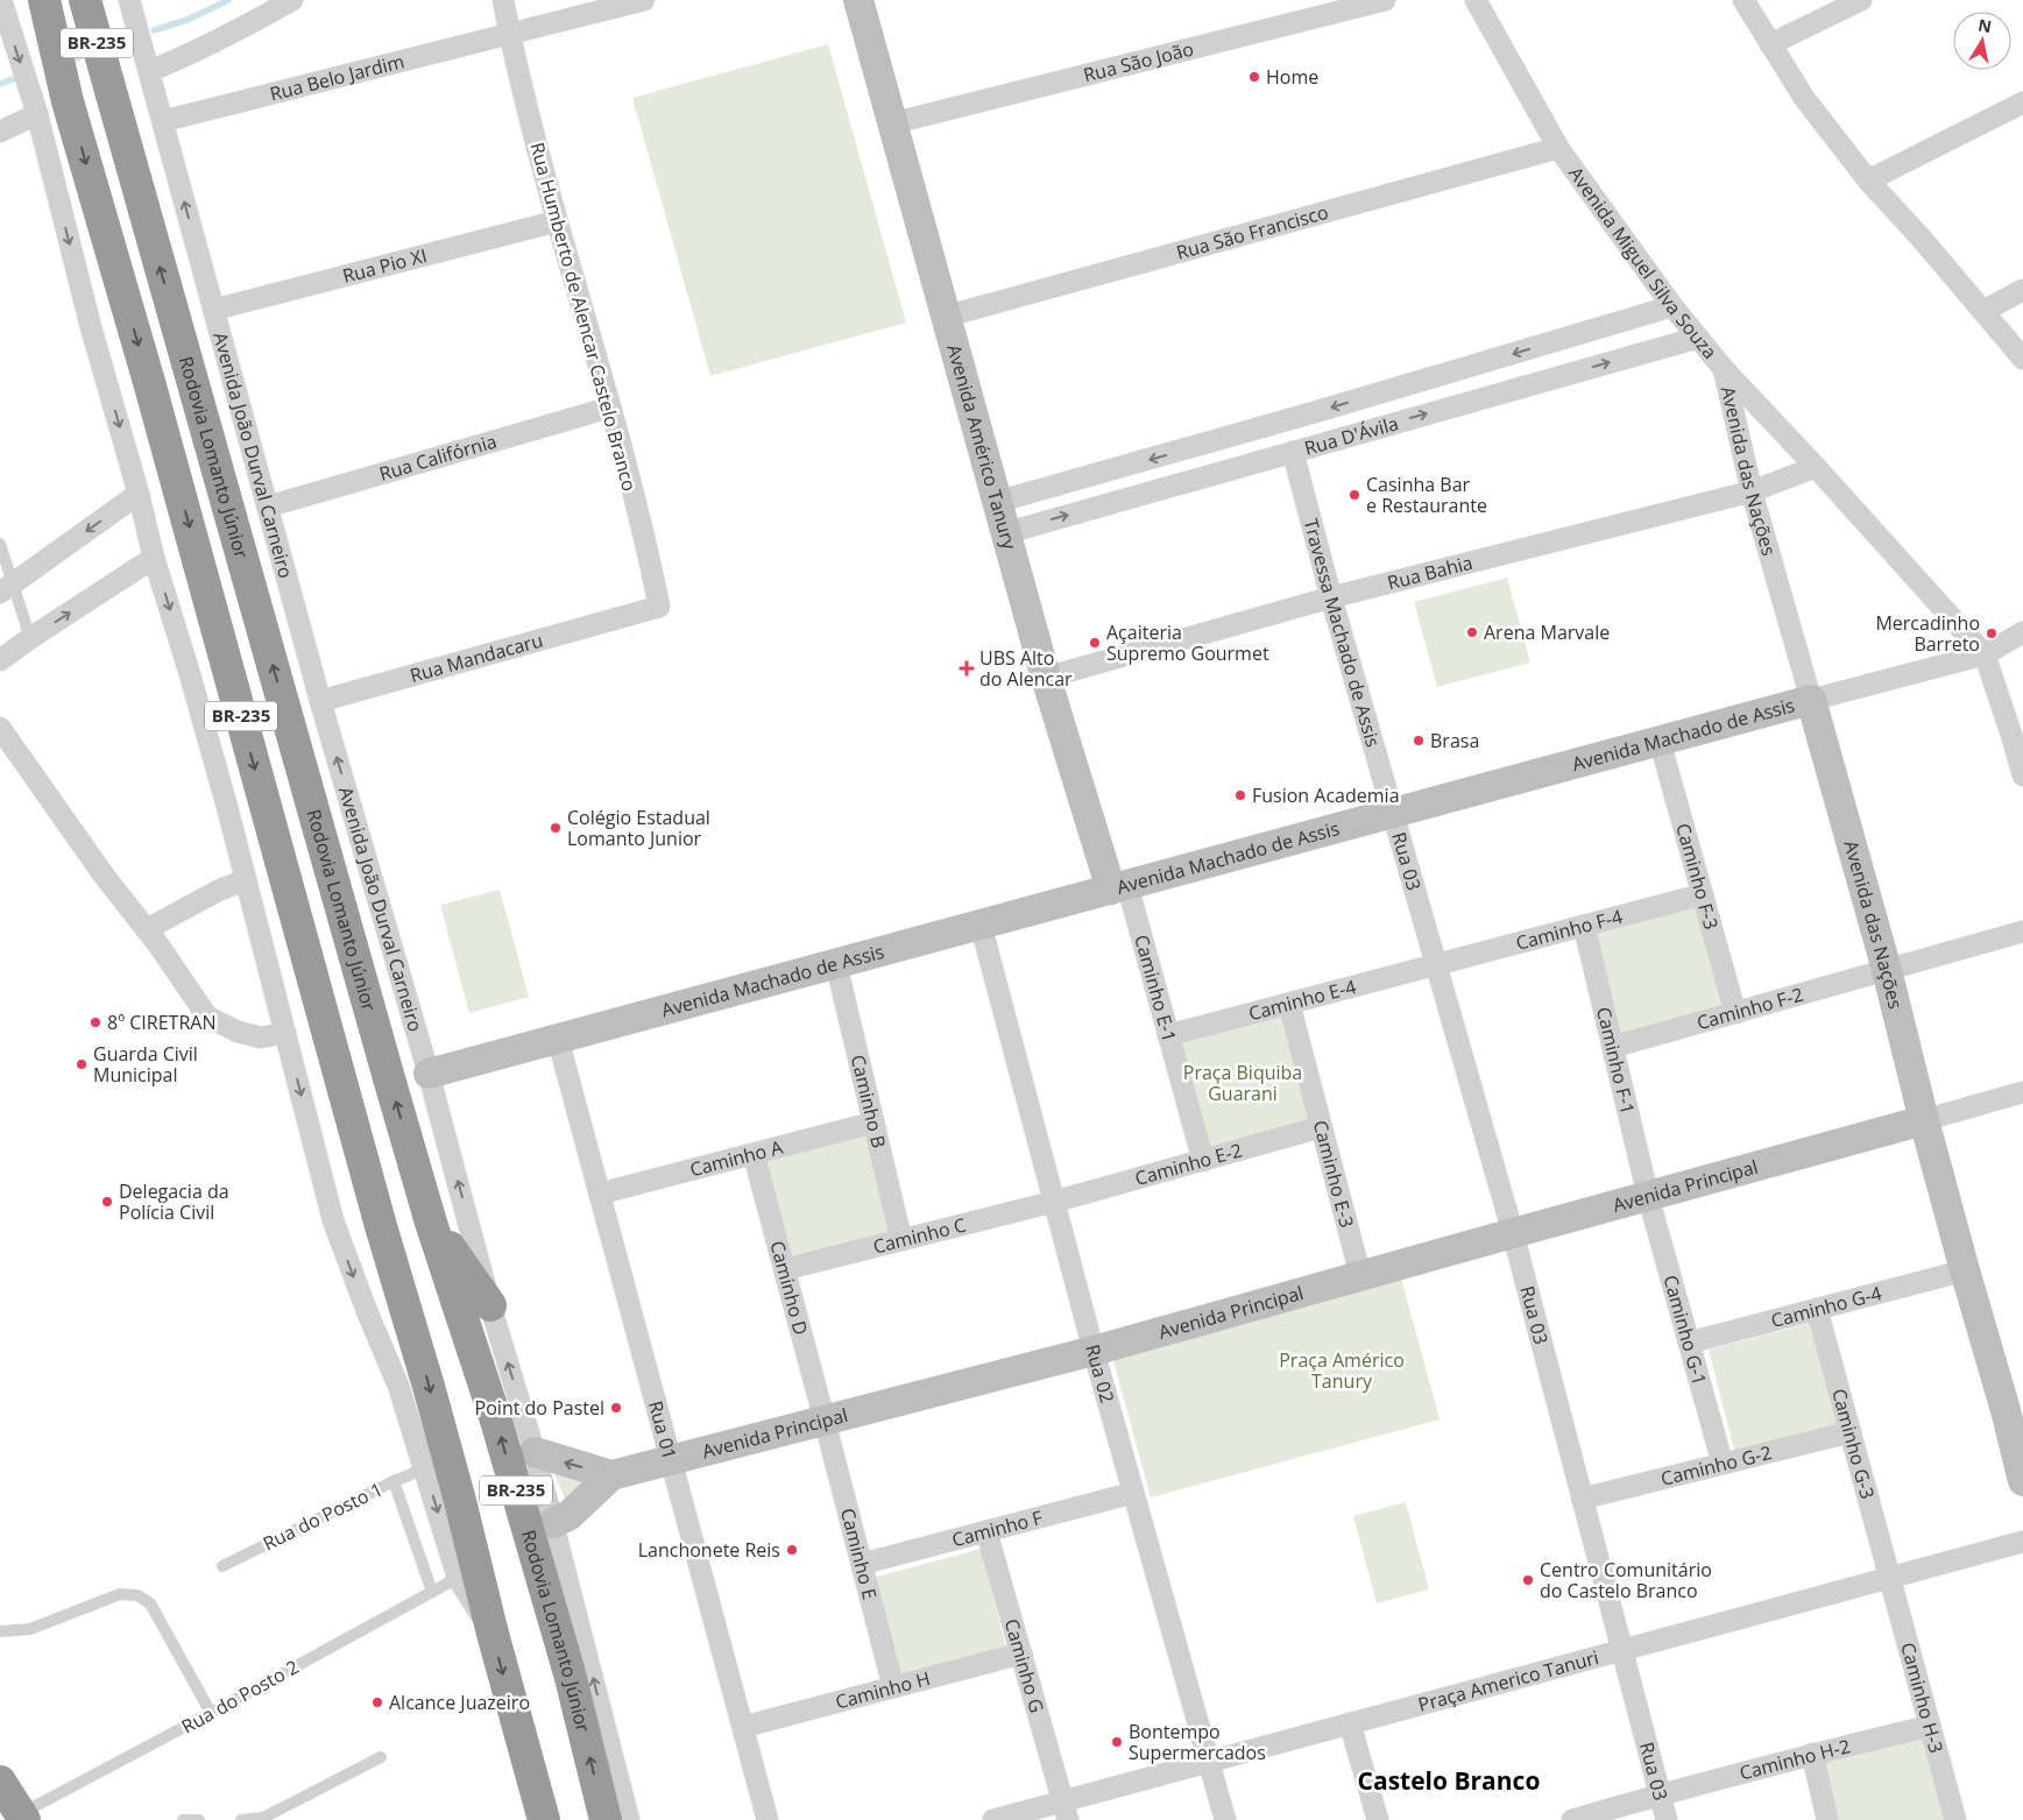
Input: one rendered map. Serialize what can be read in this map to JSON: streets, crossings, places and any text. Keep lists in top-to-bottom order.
{
  "streets": {
    "highway": ["BR-235", "Rodovia Lomanto Júnior"],
    "street": [
      "Rua São João",
      "Rua Belo Jardim",
      "Rua São Francisco",
      "Avenida Miguel Silva Souza",
      "Rua Pio XI",
      "Rua Humberto de Alencar Castelo Branco",
      "Rua D'Ávila",
      "Avenida Américo Tanury",
      "Avenida João Durval Carneiro",
      "Rua Califórnia",
      "Avenida das Nações",
      "Rua Bahia",
      "Travessa Machado de Assis",
      "Rua Mandacaru",
      "Avenida Machado de Assis",
      "Rua 03",
      "Caminho F-3",
      "Caminho F-4",
      "Caminho E-1",
      "Caminho E-4",
      "Caminho F-2",
      "Caminho F-1",
      "Caminho B",
      "Caminho A",
      "Caminho E-2",
      "Caminho E-3",
      "Avenida Principal",
      "Caminho C",
      "Caminho D",
      "Caminho G-4",
      "Caminho G-1",
      "Rua 02",
      "Rua 01",
      "Caminho G-3",
      "Caminho G-2",
      "Caminho F",
      "Caminho E",
      "Caminho G",
      "Praça Americo Tanuri",
      "Caminho H",
      "Caminho H-3",
      "Caminho H-2"
    ],
    "lane": ["Rua do Posto 1", "Rua do Posto 2"]
  },
  "crossings": [
    ["Rua São João", "Avenida Américo Tanury"],
    ["Rua Belo Jardim", "Rua Humberto de Alencar Castelo Branco"],
    ["Rua Belo Jardim", "Avenida João Durval Carneiro"],
    ["Rua São Francisco", "Avenida Miguel Silva Souza"],
    ["Rua São Francisco", "Avenida Américo Tanury"],
    ["Avenida Miguel Silva Souza", "Rua D'Ávila"],
    ["Avenida Miguel Silva Souza", "Avenida das Nações"],
    ["Avenida Miguel Silva Souza", "Rua Bahia"],
    ["Avenida Miguel Silva Souza", "Avenida Machado de Assis"],
    ["Rua Pio XI", "Rua Humberto de Alencar Castelo Branco"],
    ["Rua Pio XI", "Avenida João Durval Carneiro"],
    ["Rua Humberto de Alencar Castelo Branco", "Rua Califórnia"],
    ["Rua Humberto de Alencar Castelo Branco", "Rua Mandacaru"],
    ["Rua D'Ávila", "Avenida Américo Tanury"],
    ["Rua D'Ávila", "Travessa Machado de Assis"],
    ["Avenida Américo Tanury", "Rua Bahia"],
    ["Avenida Américo Tanury", "Avenida Machado de Assis"],
    ["Avenida Américo Tanury", "Caminho E-1"],
    ["Avenida João Durval Carneiro", "Rua Califórnia"],
    ["Avenida João Durval Carneiro", "Rua Mandacaru"],
    ["Avenida João Durval Carneiro", "Avenida Machado de Assis"],
    ["Avenida das Nações", "Rua Bahia"],
    ["Avenida das Nações", "Avenida Machado de Assis"],
    ["Avenida das Nações", "Caminho F-2"],
    ["Avenida das Nações", "Avenida Principal"],
    ["Avenida das Nações", "Caminho G-4"],
    ["Rua Bahia", "Travessa Machado de Assis"],
    ["Travessa Machado de Assis", "Avenida Machado de Assis"],
    ["Travessa Machado de Assis", "Rua 03"],
    ["Avenida Machado de Assis", "Rua 03"],
    ["Avenida Machado de Assis", "Caminho F-3"],
    ["Avenida Machado de Assis", "Caminho E-1"],
    ["Avenida Machado de Assis", "Caminho B"],
    ["Avenida Machado de Assis", "Rua 02"],
    ["Avenida Machado de Assis", "Rua 01"],
    ["Rua 03", "Caminho F-4"],
    ["Rua 03", "Caminho E-4"],
    ["Rua 03", "Avenida Principal"],
    ["Rua 03", "Caminho G-2"],
    ["Rua 03", "Praça Americo Tanuri"],
    ["Rua 03", "Caminho H-2"],
    ["Caminho F-3", "Caminho F-4"],
    ["Caminho F-3", "Caminho F-2"],
    ["Caminho F-4", "Caminho E-4"],
    ["Caminho F-4", "Caminho F-1"],
    ["Caminho E-1", "Caminho E-4"],
    ["Caminho E-1", "Caminho E-2"],
    ["Caminho E-4", "Caminho E-3"],
    ["Caminho F-2", "Caminho F-1"],
    ["Caminho F-1", "Avenida Principal"],
    ["Caminho F-1", "Caminho G-1"],
    ["Caminho B", "Caminho A"],
    ["Caminho B", "Caminho C"],
    ["Caminho A", "Caminho D"],
    ["Caminho A", "Rua 01"],
    ["Caminho E-2", "Caminho E-3"],
    ["Caminho E-2", "Caminho C"],
    ["Caminho E-2", "Rua 02"],
    ["Caminho E-3", "Avenida Principal"],
    ["Avenida Principal", "Caminho D"],
    ["Avenida Principal", "Caminho G-1"],
    ["Avenida Principal", "Rua 02"],
    ["Avenida Principal", "Rua 01"],
    ["Avenida Principal", "Caminho E"],
    ["Caminho C", "Caminho D"],
    ["Caminho C", "Rua 02"],
    ["Caminho D", "Caminho E"],
    ["Caminho G-4", "Caminho G-1"],
    ["Caminho G-4", "Caminho G-3"],
    ["Caminho G-1", "Caminho G-2"],
    ["Rua 02", "Caminho F"],
    ["Rua 02", "Praça Americo Tanuri"],
    ["Rua 01", "Caminho H"],
    ["Caminho G-3", "Caminho G-2"],
    ["Caminho G-3", "Praça Americo Tanuri"],
    ["Caminho G-3", "Caminho H-3"],
    ["Caminho F", "Caminho E"],
    ["Caminho F", "Caminho G"],
    ["Caminho E", "Caminho H"],
    ["Caminho G", "Praça Americo Tanuri"],
    ["Caminho G", "Caminho H"],
    ["Praça Americo Tanuri", "Caminho H-3"],
    ["Caminho H-3", "Caminho H-2"]
  ],
  "districts": ["Castelo Branco"],
  "parks": ["Praça Biquiba Guarani", "Praça Américo Tanury"],
  "places": {
    "other": [
      "Home",
      "Casinha Bar e Restaurante",
      "Arena Marvale",
      "Mercadinho Barreto",
      "Açaiteria Supremo Gourmet",
      "Brasa",
      "Fusion Academia",
      "Colégio Estadual Lomanto Junior",
      "8º CIRETRAN",
      "Guarda Civil Municipal",
      "Delegacia da Polícia Civil",
      "Point do Pastel",
      "Lanchonete Reis",
      "Centro Comunitário do Castelo Branco",
      "Alcance Juazeiro",
      "Bontempo Supermercados"
    ],
    "health": ["UBS Alto do Alencar"]
  },
  "north": "top"
}
